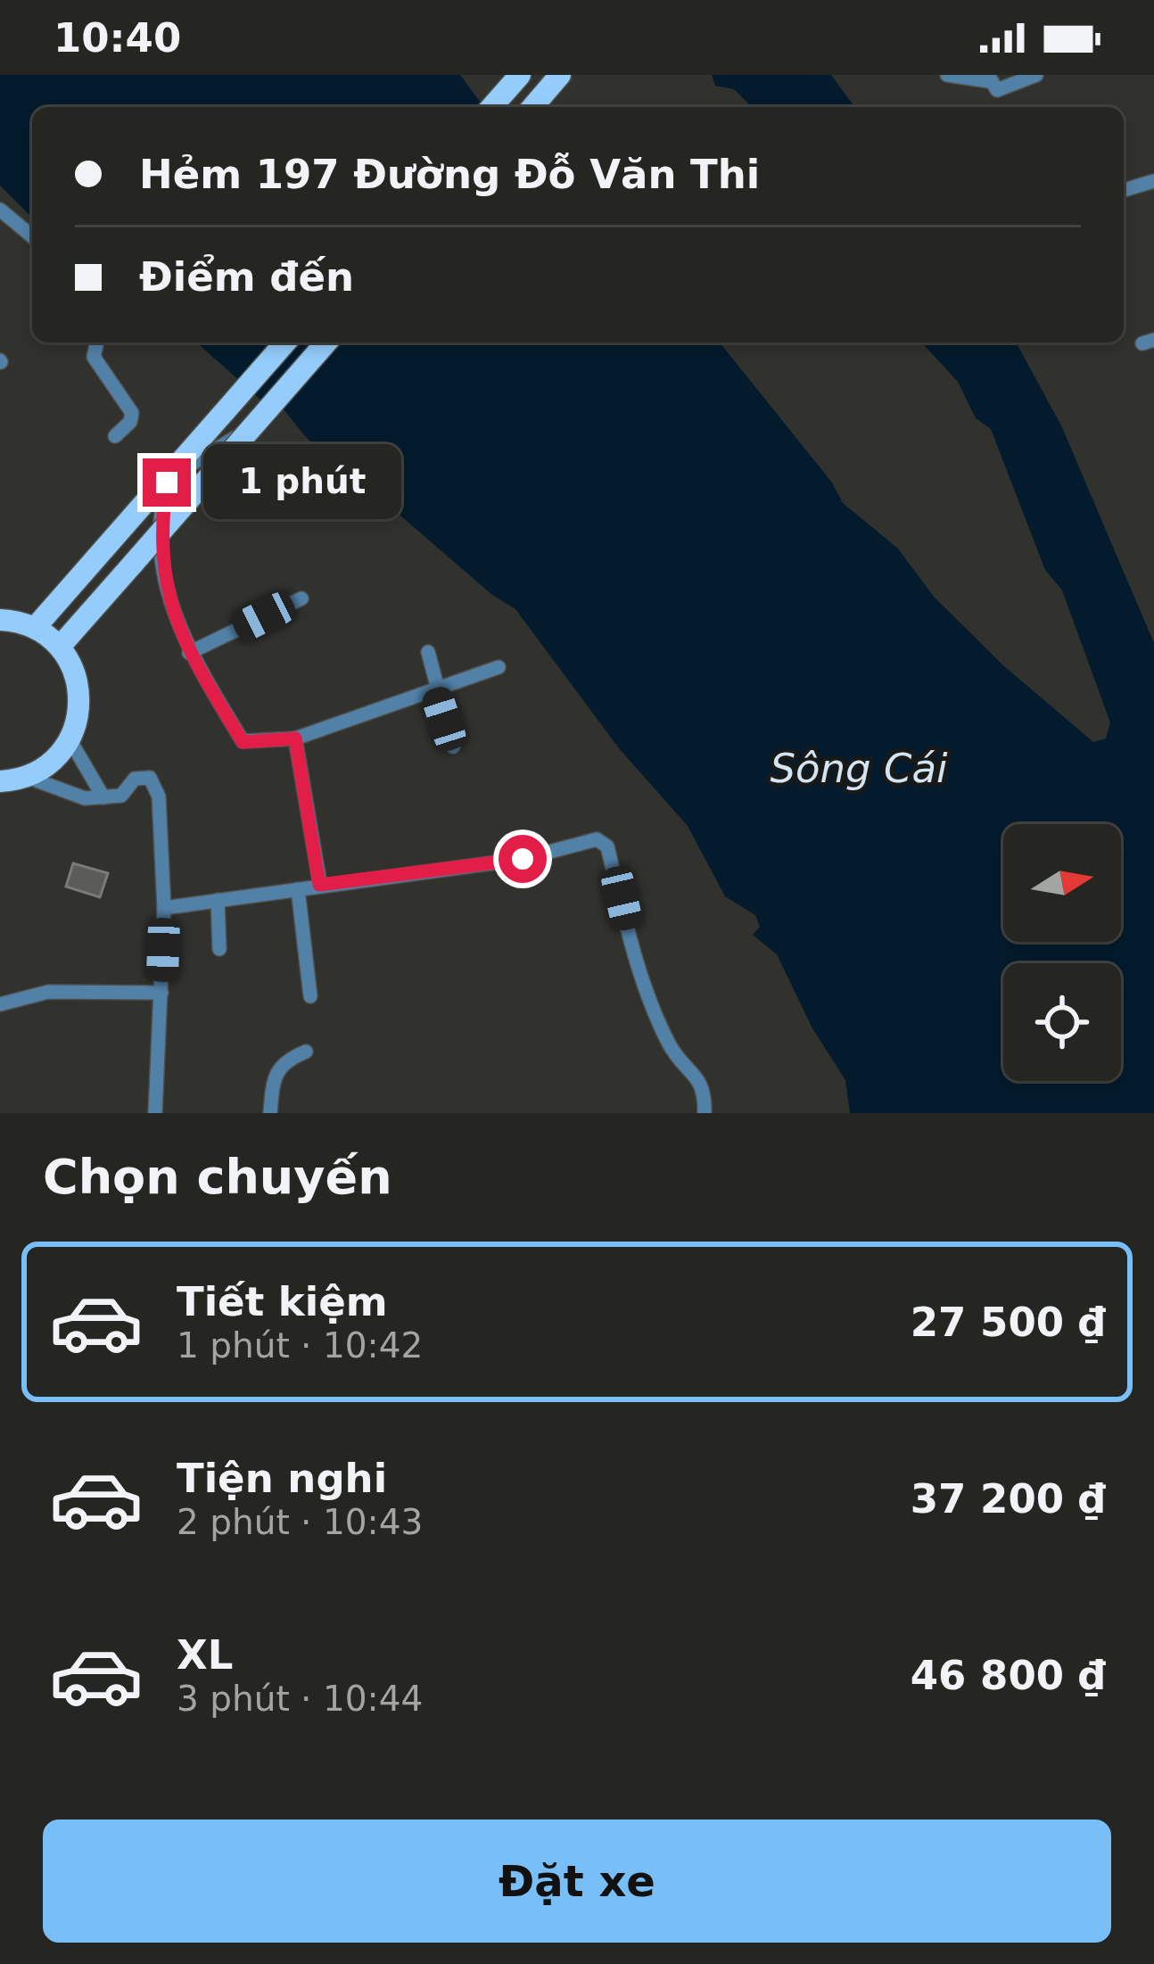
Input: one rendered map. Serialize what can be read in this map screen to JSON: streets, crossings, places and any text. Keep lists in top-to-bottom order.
{
  "water": ["Sông Cái"],
  "north": "right",
  "page": {
    "status": "10:40",
    "banner": ["Hẻm 197 Đường Đỗ Văn Thi", "Điểm đến"],
    "bubble": "1 phút",
    "heading": "Chọn chuyến",
    "list": [
      {
        "name": "Tiết kiệm",
        "note": "1 phút · 10:42",
        "value": "27 500 ₫"
      },
      {
        "name": "Tiện nghi",
        "note": "2 phút · 10:43",
        "value": "37 200 ₫"
      },
      {
        "name": "XL",
        "note": "3 phút · 10:44",
        "value": "46 800 ₫"
      }
    ],
    "buttons": "Đặt xe"
  }
}
